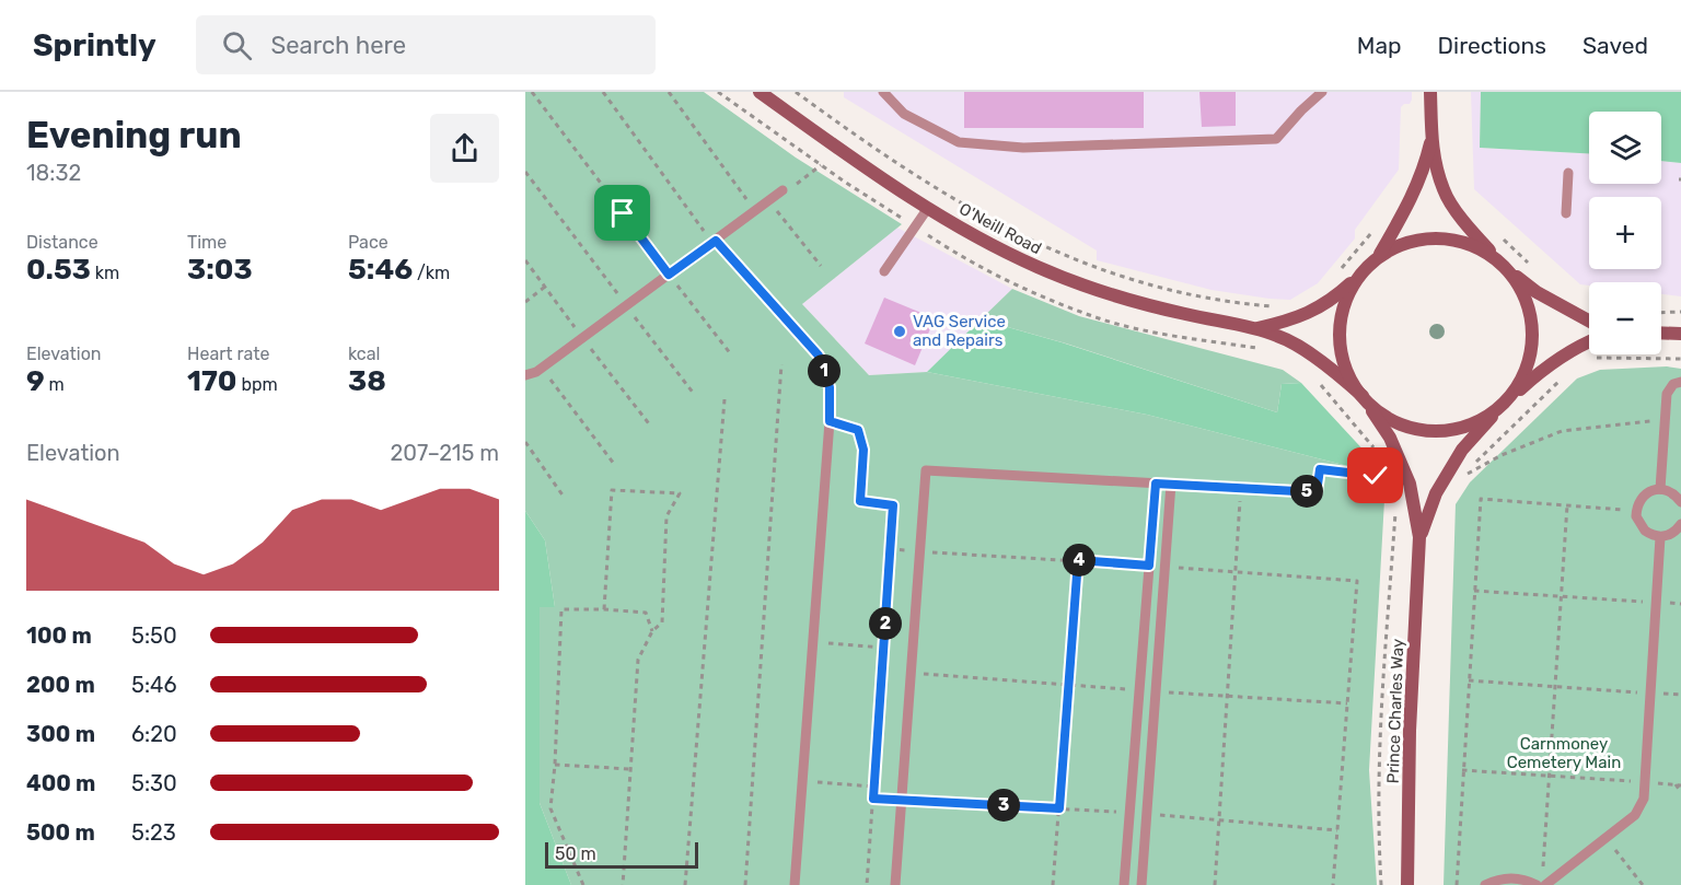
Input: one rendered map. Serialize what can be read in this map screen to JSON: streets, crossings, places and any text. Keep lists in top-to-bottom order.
{
  "streets": {
    "main road": ["O'Neill Road", "Prince Charles Way"]
  },
  "crossings": [
    ["O'Neill Road", "Prince Charles Way"]
  ],
  "parks": ["Carnmoney Cemetery Main"],
  "places": ["VAG Service and Repairs"],
  "scale_bar": "50 m",
  "page": {
    "header": "Sprintly",
    "search": "Search here",
    "nav": ["Map", "Directions", "Saved"],
    "heading": ["Evening run", "18:32"],
    "map_buttons": ["+", "−"],
    "stats": [
      ["Distance", "0.53 km"],
      ["Time", "3:03"],
      ["Pace", "5:46 /km"],
      ["Elevation", "9 m"],
      ["Heart rate", "170 bpm"],
      ["kcal", "38"]
    ],
    "pins": [
      "1",
      "5",
      "4",
      "2",
      "3"
    ],
    "chart": ["Elevation", "207–215 m"],
    "list": [
      {
        "name": "100 m",
        "note": "5:50"
      },
      {
        "name": "200 m",
        "note": "5:46"
      },
      {
        "name": "300 m",
        "note": "6:20"
      },
      {
        "name": "400 m",
        "note": "5:30"
      },
      {
        "name": "500 m",
        "note": "5:23"
      }
    ],
    "scale": "50 m"
  }
}
